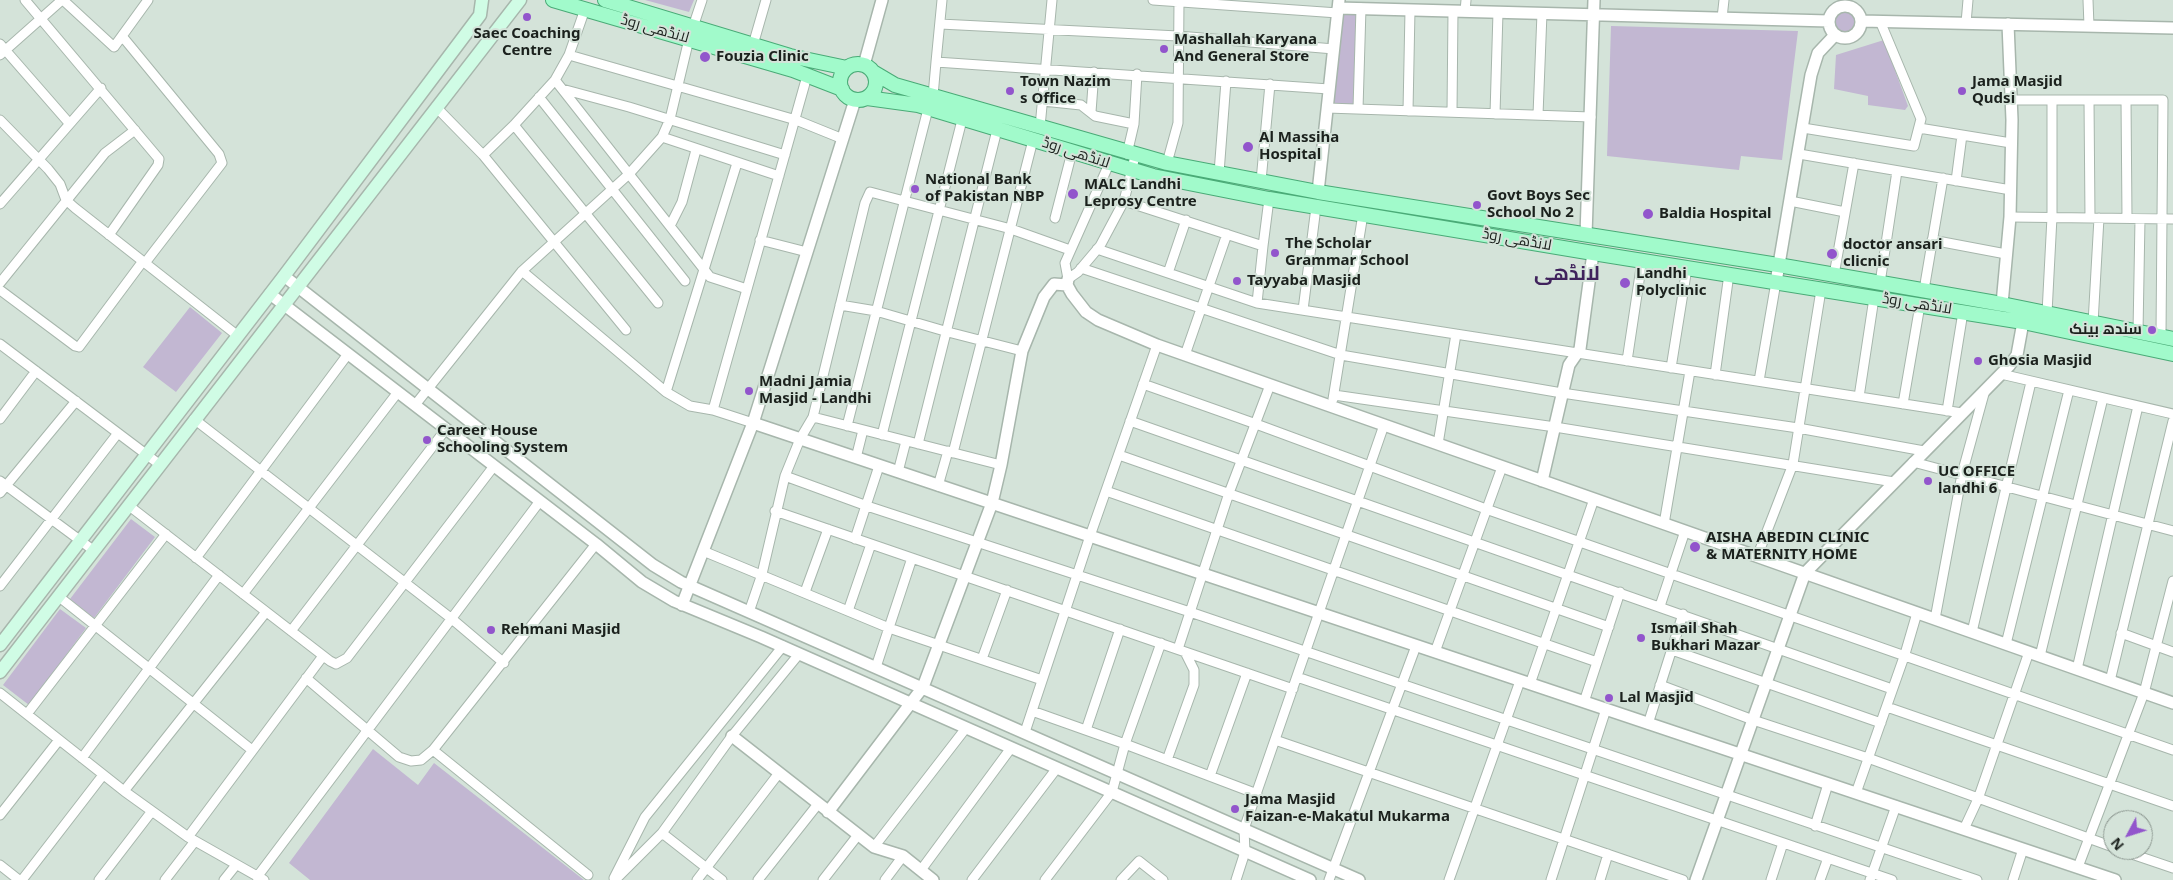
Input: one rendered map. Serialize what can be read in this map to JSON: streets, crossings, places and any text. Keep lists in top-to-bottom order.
{
  "streets": {
    "main road": ["لانڈھی روڈ"]
  },
  "districts": ["لانڈھی"],
  "places": [
    "Saec Coaching Centre",
    "Mashallah Karyana And General Store",
    "Fouzia Clinic",
    "Town Nazim s Office",
    "Jama Masjid Qudsi",
    "Al Massiha Hospital",
    "National Bank of Pakistan NBP",
    "MALC Landhi Leprosy Centre",
    "Govt Boys Sec School No 2",
    "Baldia Hospital",
    "The Scholar Grammar School",
    "doctor ansari clicnic",
    "Tayyaba Masjid",
    "Landhi Polyclinic",
    "سندھ بینک",
    "Ghosia Masjid",
    "Madni Jamia Masjid - Landhi",
    "Career House Schooling System",
    "UC OFFICE landhi 6",
    "AISHA ABEDIN CLINIC & MATERNITY HOME",
    "Rehmani Masjid",
    "Ismail Shah Bukhari Mazar",
    "Lal Masjid",
    "Jama Masjid Faizan-e-Makatul Mukarma"
  ],
  "north": "bottom left"
}
